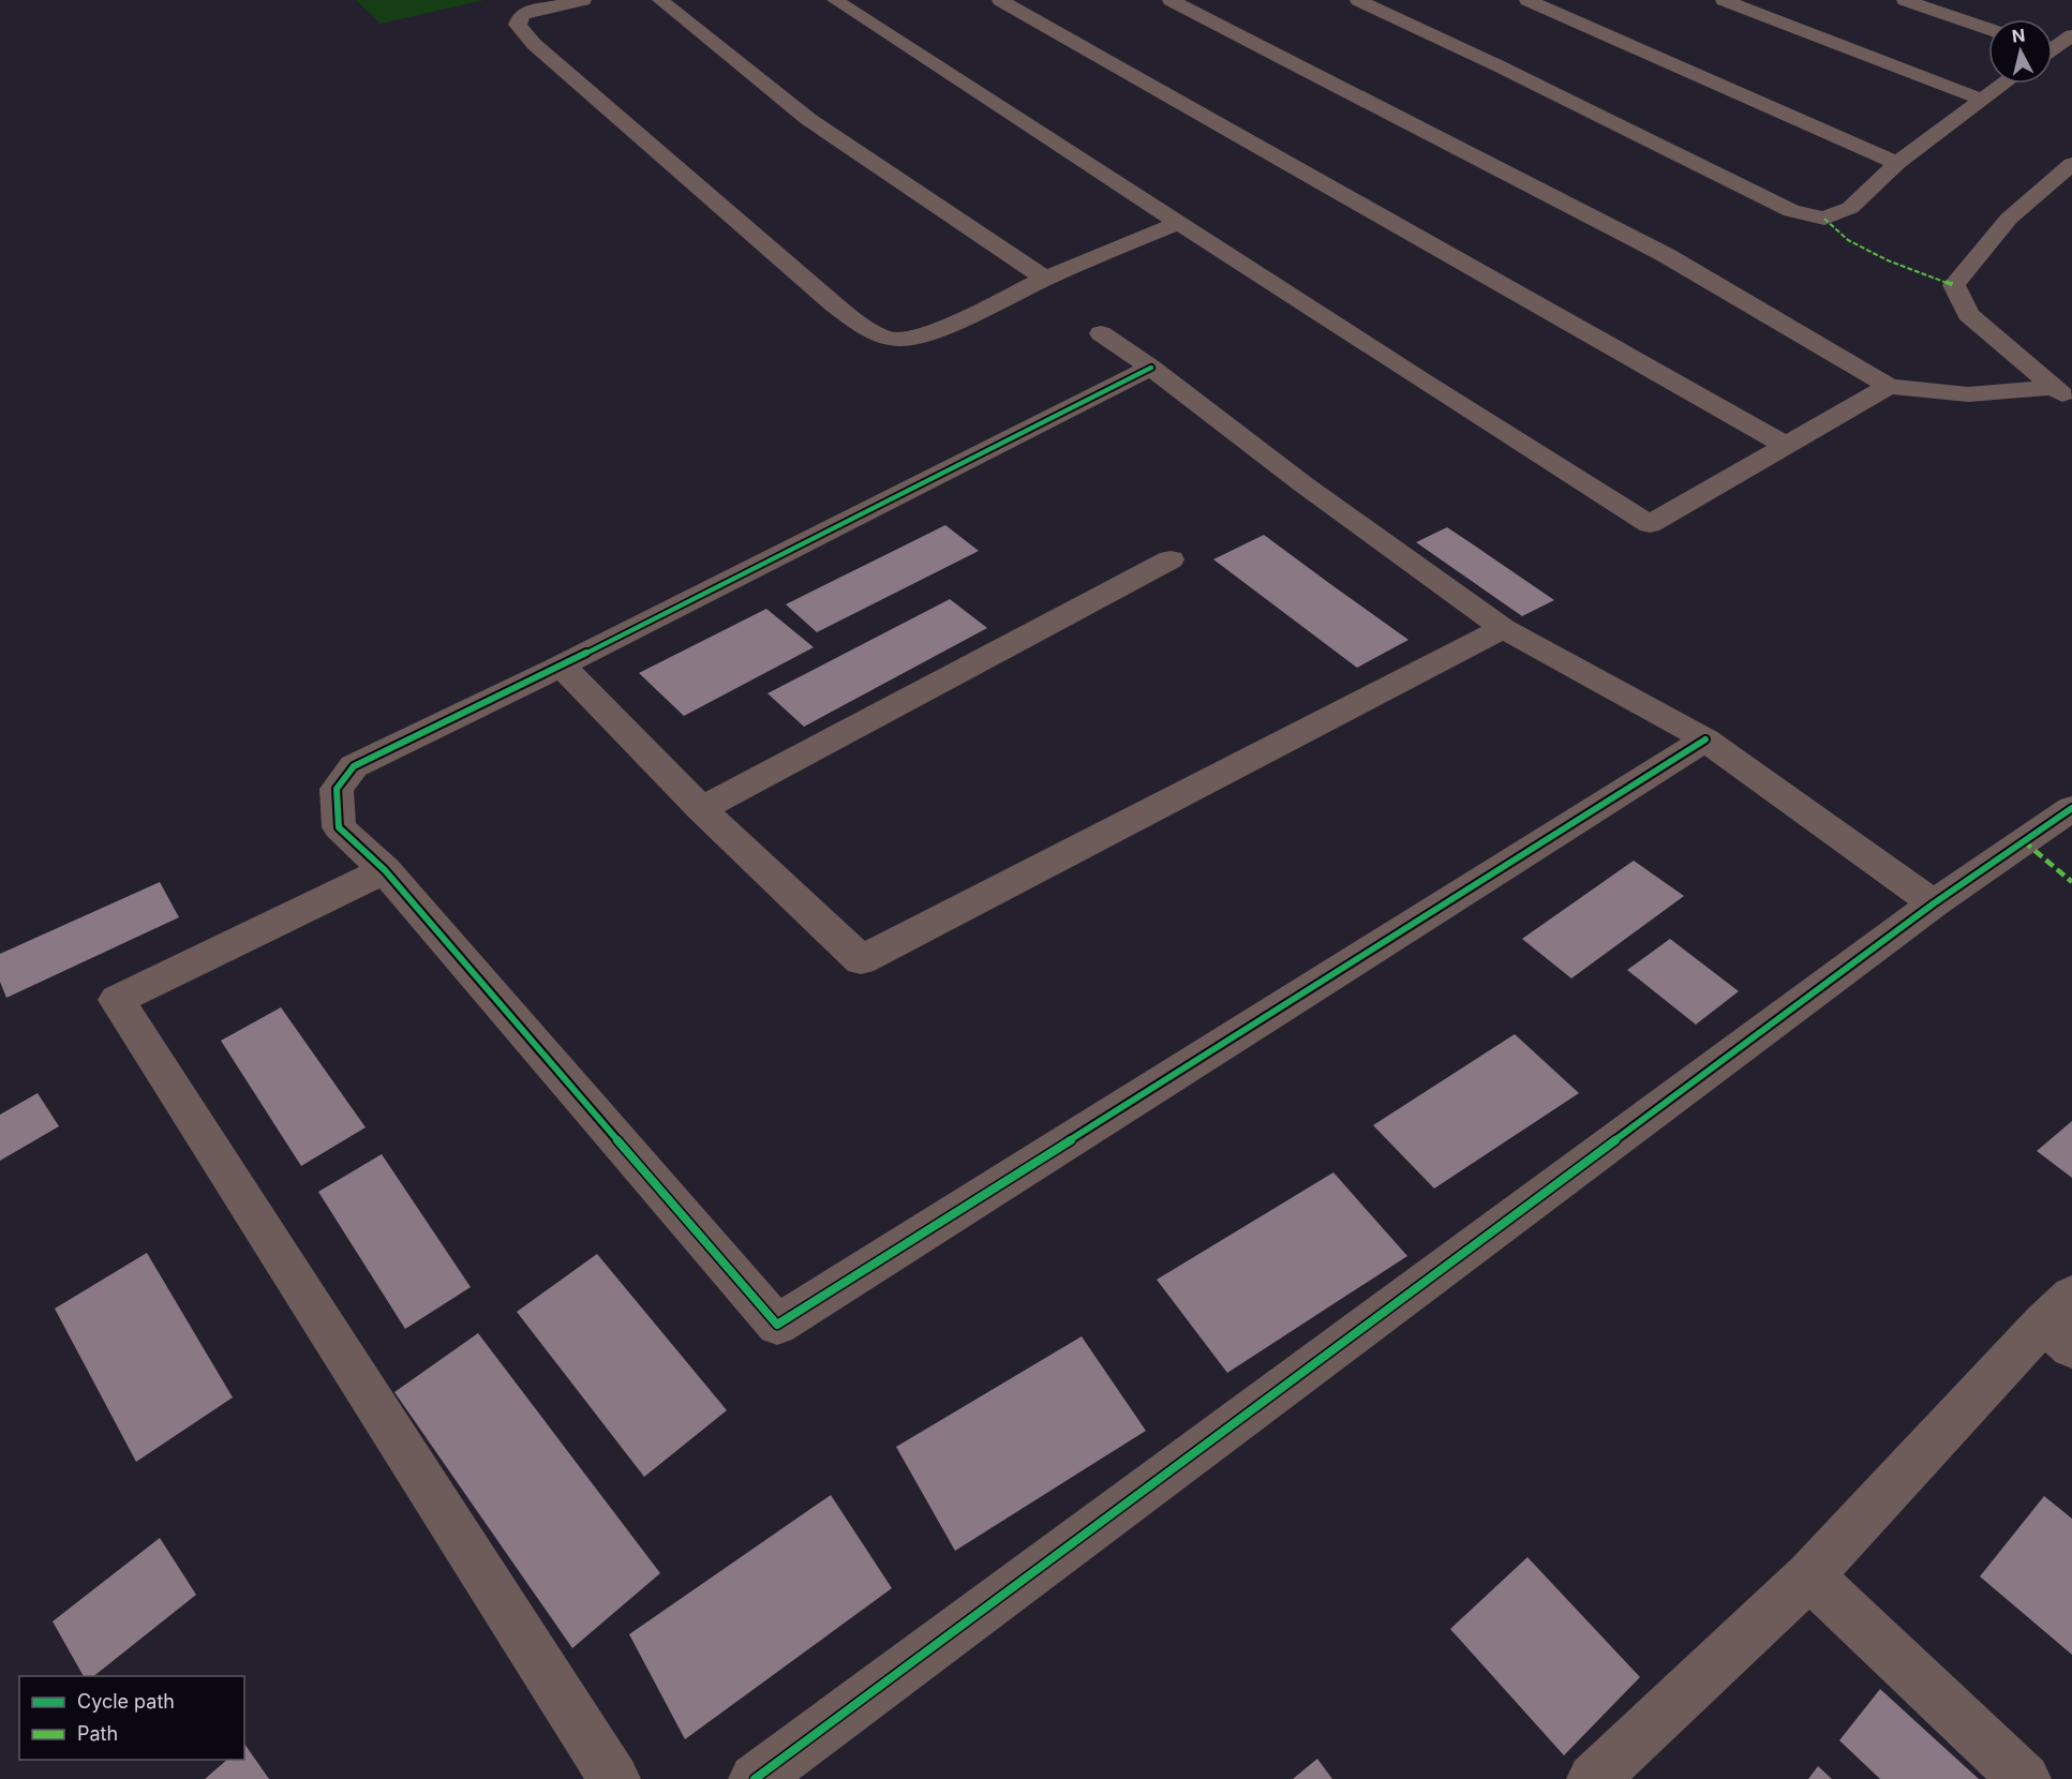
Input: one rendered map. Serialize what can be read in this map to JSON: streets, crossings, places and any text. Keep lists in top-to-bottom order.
{
  "legend": ["Cycle path", "Path"],
  "north": "top"
}
